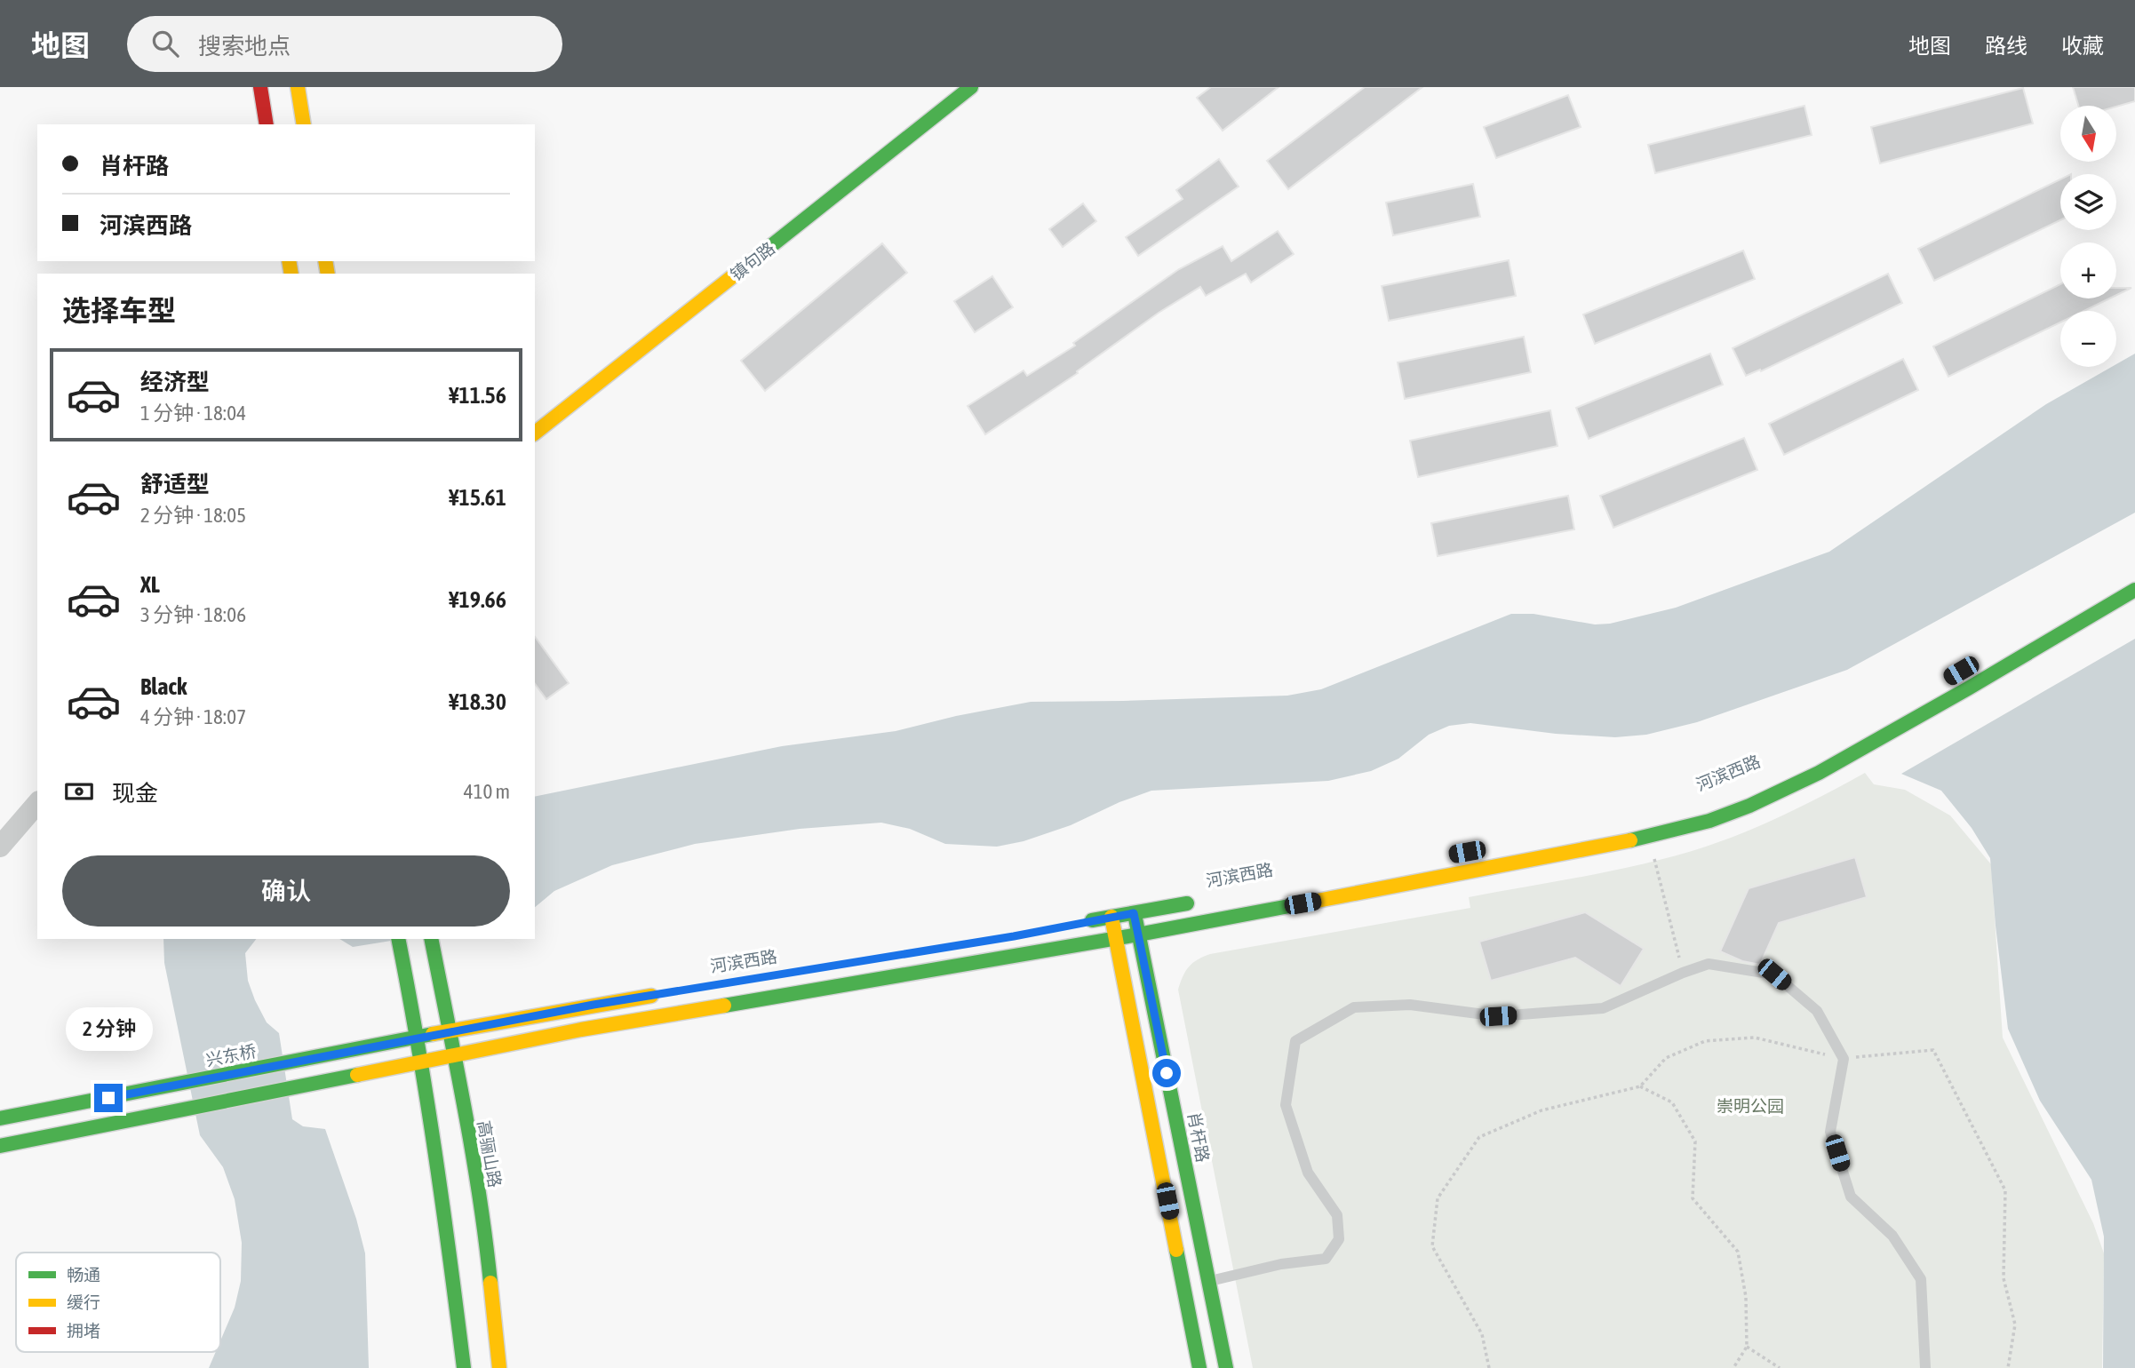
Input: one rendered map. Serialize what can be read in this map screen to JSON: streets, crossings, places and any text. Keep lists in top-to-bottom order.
{
  "streets": {
    "street": [
      "镇句路",
      "河滨西路",
      "兴东桥",
      "肖杆路",
      "高骊山路"
    ]
  },
  "crossings": [
    ["河滨西路", "肖杆路"]
  ],
  "parks": ["崇明公园"],
  "legend": ["畅通", "缓行", "拥堵"],
  "north": "bottom",
  "page": {
    "header": "地图",
    "search": "搜索地点",
    "nav": ["地图", "路线", "收藏"],
    "map_buttons": ["+", "−"],
    "banner": ["肖杆路", "河滨西路"],
    "heading": "选择车型",
    "list": [
      {
        "name": "经济型",
        "note": "1 分钟 · 18:04",
        "value": "¥11.56"
      },
      {
        "name": "舒适型",
        "note": "2 分钟 · 18:05",
        "value": "¥15.61"
      },
      {
        "name": "XL",
        "note": "3 分钟 · 18:06",
        "value": "¥19.66"
      },
      {
        "name": "Black",
        "note": "4 分钟 · 18:07",
        "value": "¥18.30"
      }
    ],
    "pay": ["现金", "410 m"],
    "buttons": "确认",
    "bubble": "2 分钟"
  }
}
